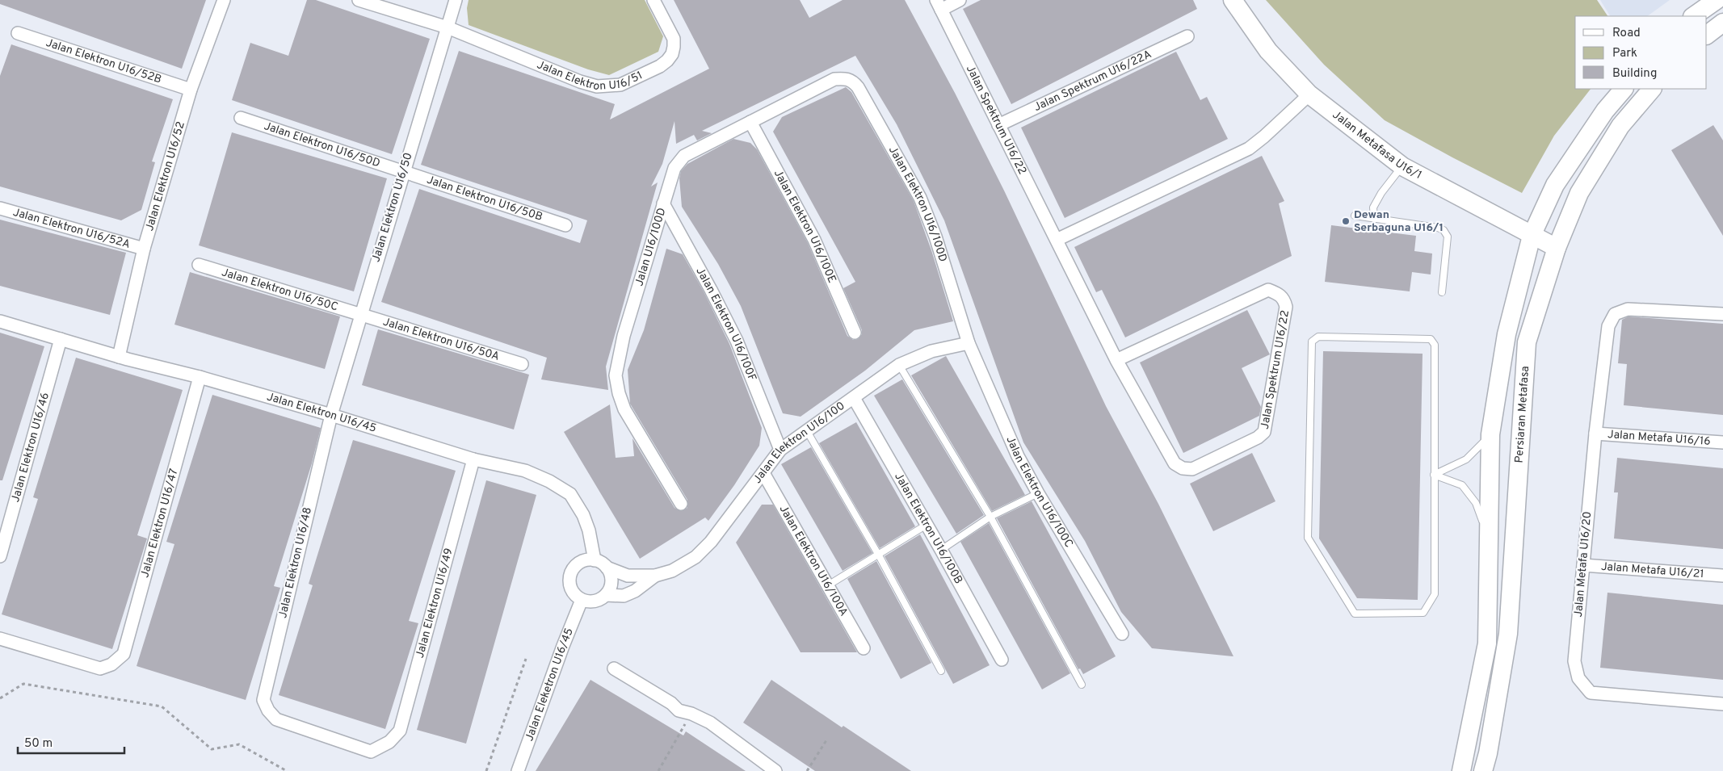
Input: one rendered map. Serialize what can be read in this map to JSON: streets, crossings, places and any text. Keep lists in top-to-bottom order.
{
  "streets": {
    "main road": ["Jalan Metafasa U16/1", "Persiaran Metafasa"],
    "street": [
      "Jalan Elektron U16/52B",
      "Jalan Elektron U16/51",
      "Jalan Spektrum U16/22A",
      "Jalan Spektrum U16/22",
      "Jalan Elektron U16/50D",
      "Jalan Elektron U16/52",
      "Jalan Elektron U16/50B",
      "Jalan Elektron U16/100D",
      "Jalan Elektron U16/50",
      "Jalan Elektron U16/100E",
      "Jalan Elektron U16/52A",
      "Jalan U16/100D",
      "Jalan Elektron U16/50C",
      "Jalan Elektron U16/100F",
      "Jalan Elektron U16/50A",
      "Jalan Elektron U16/45",
      "Jalan Metafa U16/16",
      "Jalan Elektron U16/100",
      "Jalan Elektron U16/46",
      "Jalan Elektron U16/100C",
      "Jalan Elektron U16/47",
      "Jalan Elektron U16/100B",
      "Jalan Elektron U16/100A",
      "Jalan Elektron U16/48",
      "Jalan Metafa U16/20",
      "Jalan Metafa U16/21",
      "Jalan Elektron U16/49",
      "Jalan Eleketron U16/45"
    ]
  },
  "crossings": [
    ["Jalan Elektron U16/52B", "Jalan Elektron U16/52"],
    ["Jalan Elektron U16/51", "Jalan Elektron U16/50"],
    ["Jalan Spektrum U16/22A", "Jalan Spektrum U16/22"],
    ["Jalan Elektron U16/50D", "Jalan Elektron U16/50B"],
    ["Jalan Elektron U16/50D", "Jalan Elektron U16/50"],
    ["Jalan Metafasa U16/1", "Persiaran Metafasa"],
    ["Jalan Elektron U16/52", "Jalan Elektron U16/52A"],
    ["Jalan Elektron U16/52", "Jalan Elektron U16/45"],
    ["Jalan Elektron U16/50B", "Jalan Elektron U16/50"],
    ["Jalan Elektron U16/100D", "Jalan U16/100D"],
    ["Jalan Elektron U16/100D", "Jalan Elektron U16/100"],
    ["Jalan Elektron U16/100D", "Jalan Elektron U16/100C"],
    ["Jalan Elektron U16/50", "Jalan Elektron U16/50C"],
    ["Jalan Elektron U16/50", "Jalan Elektron U16/50A"],
    ["Jalan Elektron U16/50", "Jalan Elektron U16/45"],
    ["Jalan Elektron U16/50", "Jalan Elektron U16/48"],
    ["Jalan Elektron U16/100E", "Jalan U16/100D"],
    ["Jalan U16/100D", "Jalan Elektron U16/100F"],
    ["Jalan Elektron U16/50C", "Jalan Elektron U16/50A"],
    ["Jalan Elektron U16/100F", "Jalan Elektron U16/100"],
    ["Jalan Elektron U16/45", "Jalan Elektron U16/46"],
    ["Jalan Elektron U16/45", "Jalan Elektron U16/47"],
    ["Jalan Elektron U16/45", "Jalan Elektron U16/48"],
    ["Jalan Elektron U16/45", "Jalan Elektron U16/49"],
    ["Jalan Elektron U16/45", "Jalan Eleketron U16/45"],
    ["Jalan Metafa U16/16", "Jalan Metafa U16/20"],
    ["Jalan Elektron U16/100", "Jalan Elektron U16/100C"],
    ["Jalan Elektron U16/100", "Jalan Elektron U16/100B"],
    ["Jalan Elektron U16/100", "Jalan Elektron U16/100A"],
    ["Jalan Elektron U16/48", "Jalan Elektron U16/49"],
    ["Jalan Metafa U16/20", "Jalan Metafa U16/21"]
  ],
  "places": ["Dewan Serbaguna U16/1"],
  "legend": ["Road", "Park", "Building"],
  "scale_bar": "50 m"
}
